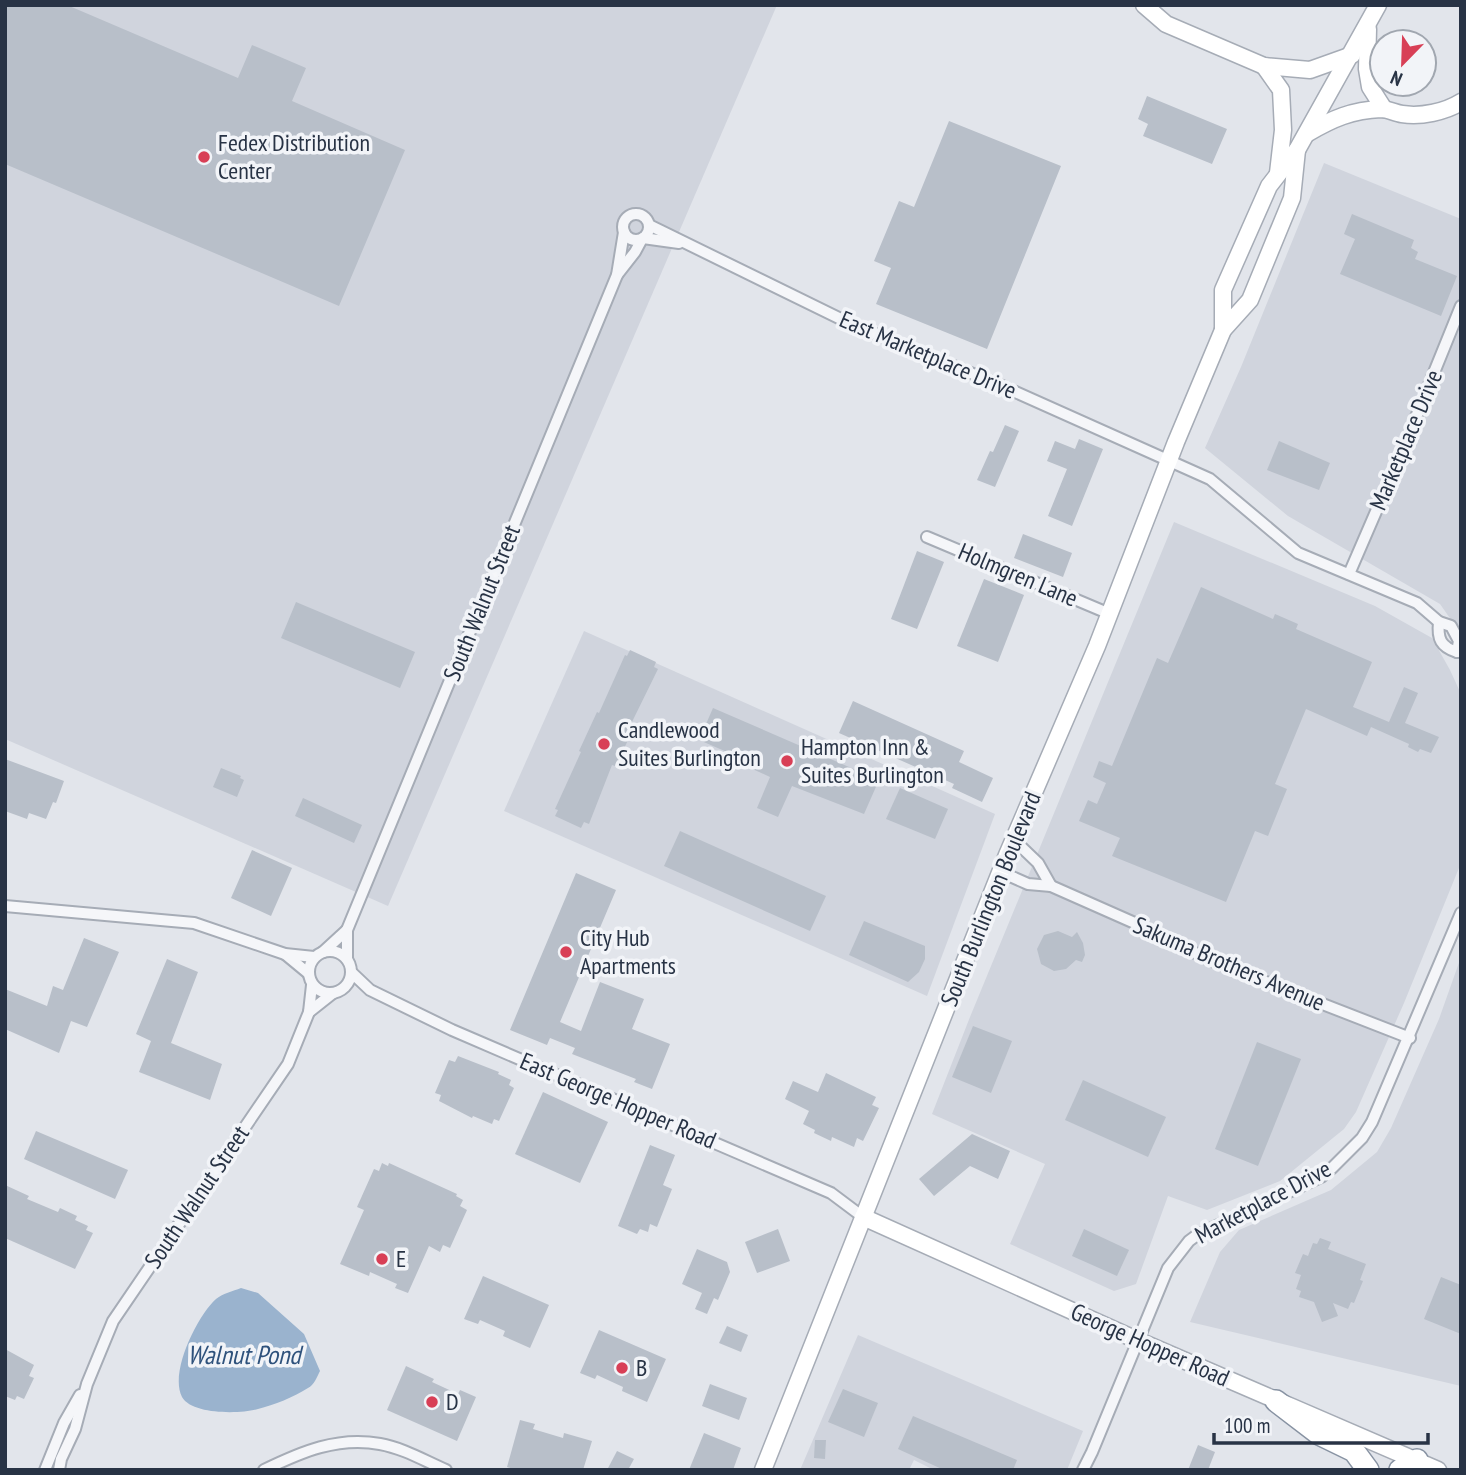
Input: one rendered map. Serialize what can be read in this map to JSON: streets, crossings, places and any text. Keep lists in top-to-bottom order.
{
  "streets": {
    "main road": ["South Burlington Boulevard", "George Hopper Road"],
    "street": [
      "East Marketplace Drive",
      "Marketplace Drive",
      "Holmgren Lane",
      "South Walnut Street",
      "Sakuma Brothers Avenue",
      "East George Hopper Road"
    ]
  },
  "crossings": [
    ["East Marketplace Drive", "Marketplace Drive"],
    ["East Marketplace Drive", "South Walnut Street"],
    ["East Marketplace Drive", "South Burlington Boulevard"],
    ["Marketplace Drive", "Sakuma Brothers Avenue"],
    ["Marketplace Drive", "George Hopper Road"],
    ["Holmgren Lane", "South Burlington Boulevard"],
    ["South Walnut Street", "East George Hopper Road"],
    ["South Burlington Boulevard", "Sakuma Brothers Avenue"],
    ["South Burlington Boulevard", "East George Hopper Road"],
    ["South Burlington Boulevard", "George Hopper Road"],
    ["East George Hopper Road", "George Hopper Road"]
  ],
  "water": ["Walnut Pond"],
  "places": [
    "Fedex Distribution Center",
    "Candlewood Suites Burlington",
    "Hampton Inn & Suites Burlington",
    "City Hub Apartments",
    "E",
    "B",
    "D"
  ],
  "scale_bar": "100 m",
  "north": "bottom left"
}
